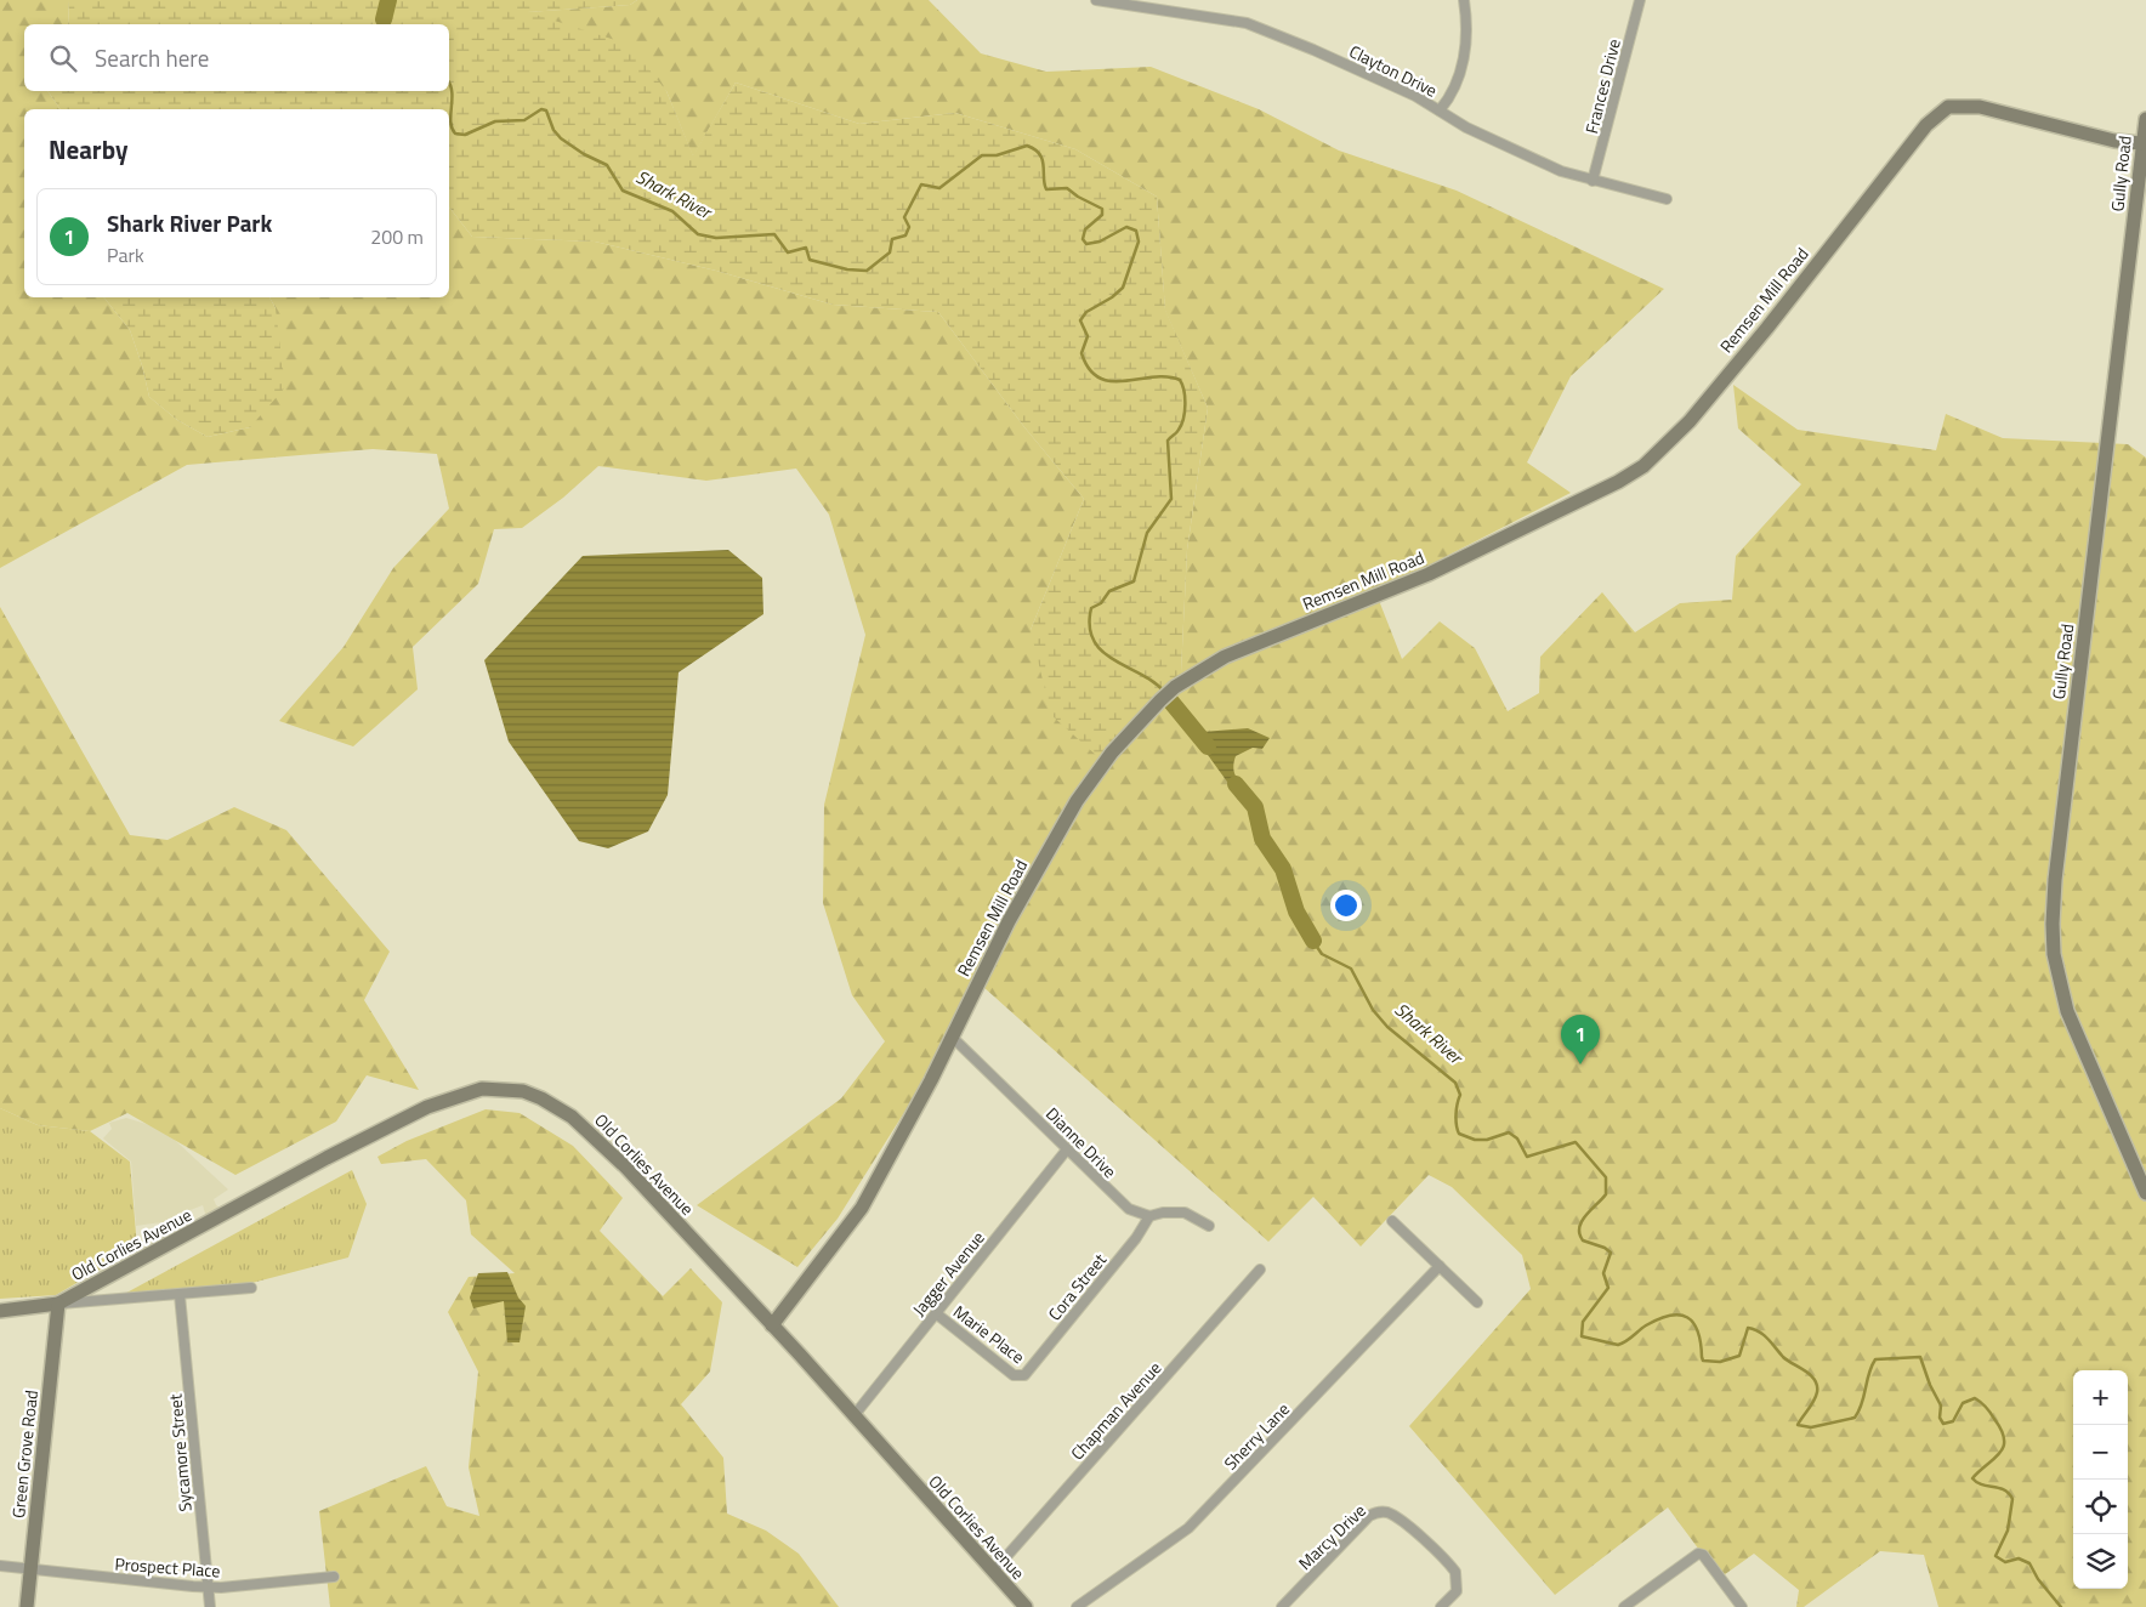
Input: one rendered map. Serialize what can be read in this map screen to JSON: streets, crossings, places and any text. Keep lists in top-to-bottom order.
{
  "streets": {
    "street": [
      "Clayton Drive",
      "Frances Drive",
      "Gully Road",
      "Remsen Mill Road",
      "Dianne Drive",
      "Old Corlies Avenue",
      "Jagger Avenue",
      "Cora Street",
      "Marie Place",
      "Chapman Avenue",
      "Sherry Lane",
      "Sycamore Street",
      "Green Grove Road",
      "Marcy Drive",
      "Prospect Place"
    ]
  },
  "crossings": [
    ["Clayton Drive", "Frances Drive"],
    ["Gully Road", "Remsen Mill Road"],
    ["Remsen Mill Road", "Dianne Drive"],
    ["Remsen Mill Road", "Old Corlies Avenue"],
    ["Dianne Drive", "Jagger Avenue"],
    ["Dianne Drive", "Cora Street"],
    ["Old Corlies Avenue", "Jagger Avenue"],
    ["Old Corlies Avenue", "Chapman Avenue"],
    ["Old Corlies Avenue", "Sycamore Street"],
    ["Old Corlies Avenue", "Green Grove Road"],
    ["Jagger Avenue", "Marie Place"],
    ["Cora Street", "Marie Place"],
    ["Sycamore Street", "Prospect Place"],
    ["Green Grove Road", "Prospect Place"]
  ],
  "water": ["Shark River"],
  "page": {
    "search": "Search here",
    "heading": "Nearby",
    "list": [
      {
        "mark": "1",
        "name": "Shark River Park",
        "note": "Park",
        "value": "200 m"
      }
    ],
    "pins": "1",
    "map_buttons": ["+", "−"]
  }
}
